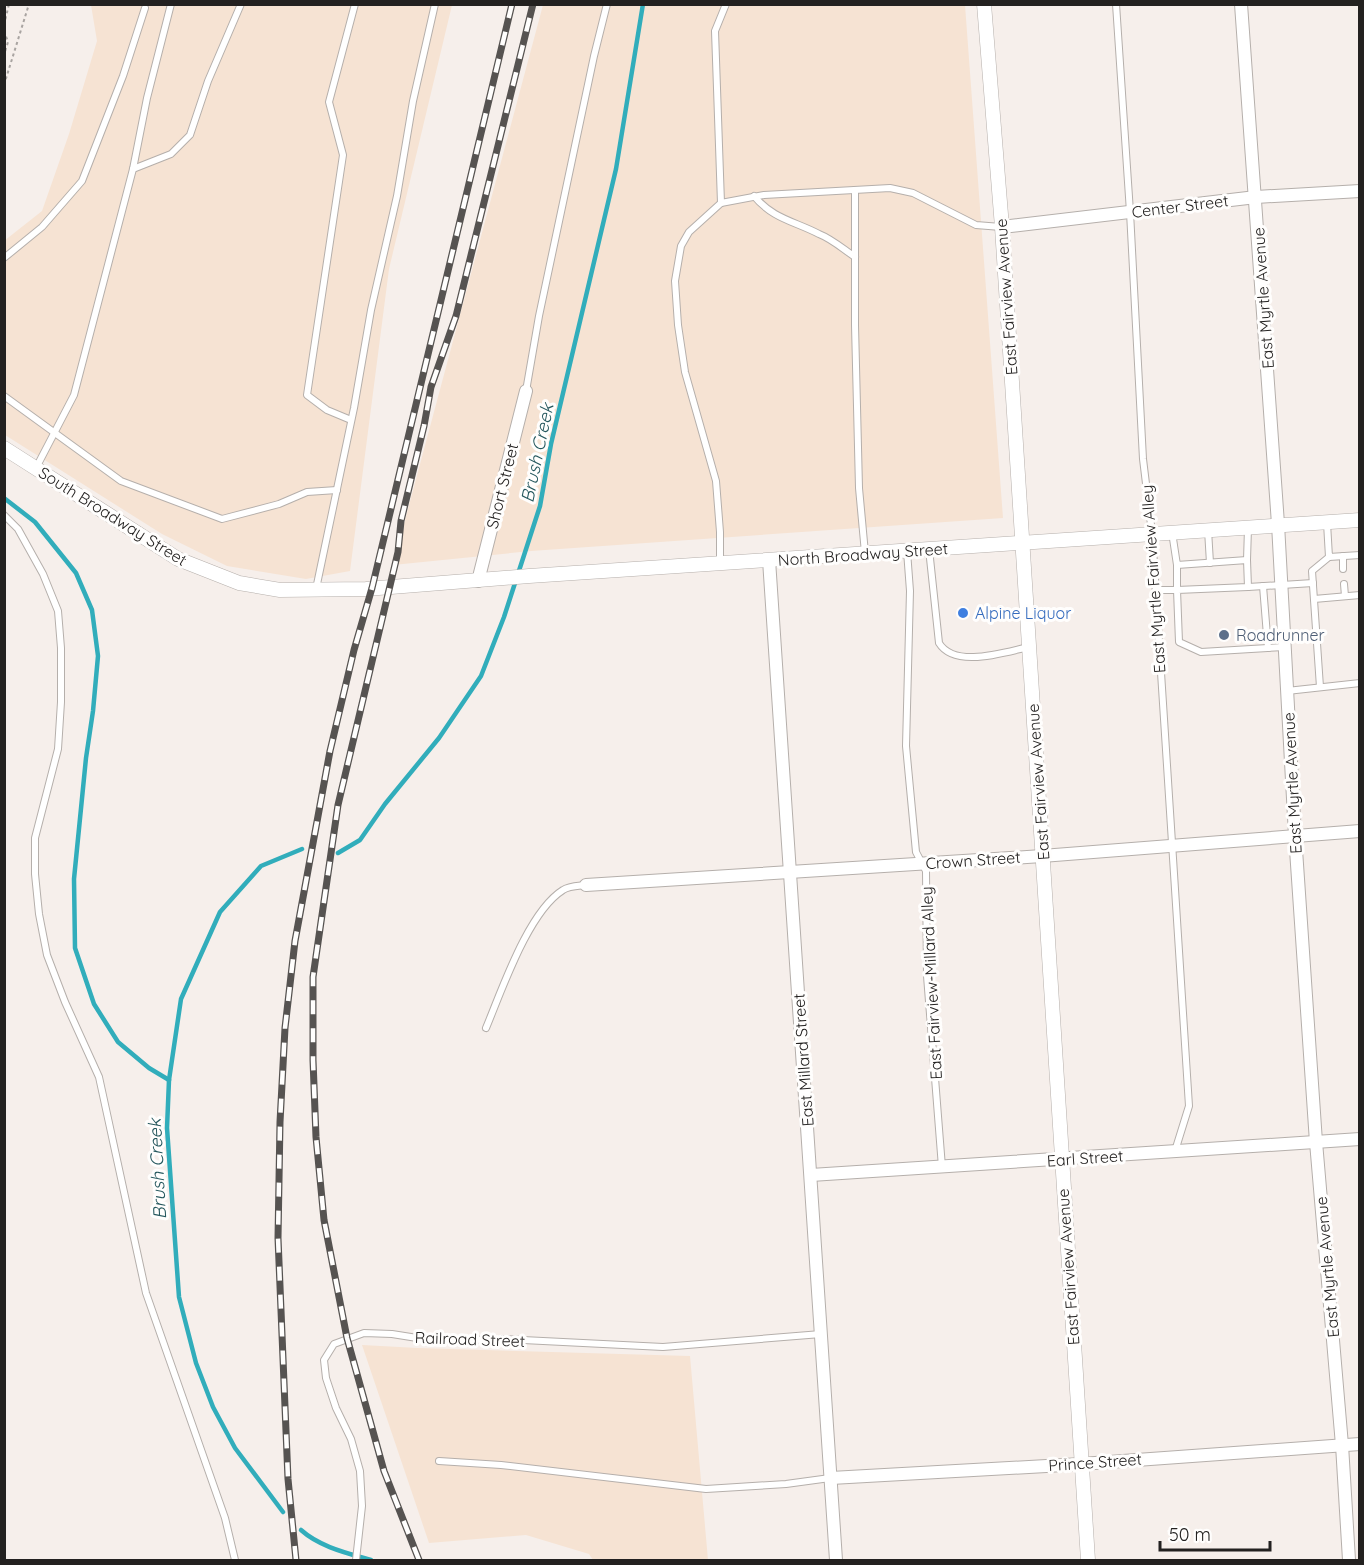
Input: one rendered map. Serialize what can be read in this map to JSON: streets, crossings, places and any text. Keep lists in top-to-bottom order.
{
  "streets": {
    "street": [
      "Center Street",
      "East Fairview Avenue",
      "East Myrtle Avenue",
      "Short Street",
      "South Broadway Street",
      "North Broadway Street",
      "Crown Street",
      "East Millard Street",
      "Earl Street",
      "Prince Street"
    ],
    "lane": ["East Myrtle Fairview Alley", "East Fairview-Millard Alley", "Railroad Street"]
  },
  "crossings": [
    ["Center Street", "East Fairview Avenue"],
    ["Center Street", "East Myrtle Avenue"],
    ["Center Street", "East Myrtle Fairview Alley"],
    ["East Fairview Avenue", "North Broadway Street"],
    ["East Fairview Avenue", "Crown Street"],
    ["East Fairview Avenue", "Earl Street"],
    ["East Fairview Avenue", "Prince Street"],
    ["East Myrtle Avenue", "North Broadway Street"],
    ["East Myrtle Avenue", "Crown Street"],
    ["East Myrtle Avenue", "Earl Street"],
    ["East Myrtle Avenue", "Prince Street"],
    ["Short Street", "North Broadway Street"],
    ["South Broadway Street", "North Broadway Street"],
    ["North Broadway Street", "East Myrtle Fairview Alley"],
    ["North Broadway Street", "East Fairview-Millard Alley"],
    ["North Broadway Street", "East Millard Street"],
    ["East Myrtle Fairview Alley", "Crown Street"],
    ["East Myrtle Fairview Alley", "Earl Street"],
    ["Crown Street", "East Fairview-Millard Alley"],
    ["Crown Street", "East Millard Street"],
    ["East Fairview-Millard Alley", "Earl Street"],
    ["East Millard Street", "Earl Street"],
    ["East Millard Street", "Railroad Street"],
    ["East Millard Street", "Prince Street"]
  ],
  "water": ["Brush Creek"],
  "places": ["Alpine Liquor", "Roadrunner"],
  "scale_bar": "50 m"
}
